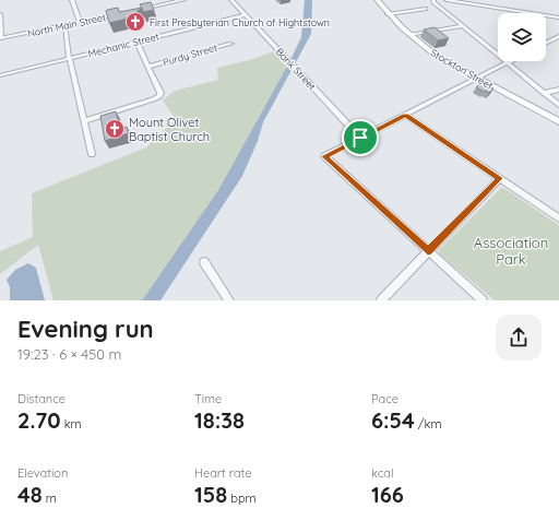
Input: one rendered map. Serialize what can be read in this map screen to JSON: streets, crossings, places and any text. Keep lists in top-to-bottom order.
{
  "streets": {
    "main road": ["Stockton Street"],
    "street": [
      "North Main Street",
      "Mechanic Street",
      "Purdy Street",
      "Bank Street"
    ]
  },
  "crossings": [
    ["Mechanic Street", "Bank Street"]
  ],
  "parks": ["Association Park"],
  "places": {
    "church": ["First Presbyterian Church of Hightstown", "Mount Olivet Baptist Church"]
  },
  "page": {
    "heading": ["Evening run", "19:23 · 6 × 450 m"],
    "stats": [
      ["Distance", "2.70 km"],
      ["Time", "18:38"],
      ["Pace", "6:54 /km"],
      ["Elevation", "48 m"],
      ["Heart rate", "158 bpm"],
      ["kcal", "166"]
    ]
  }
}
